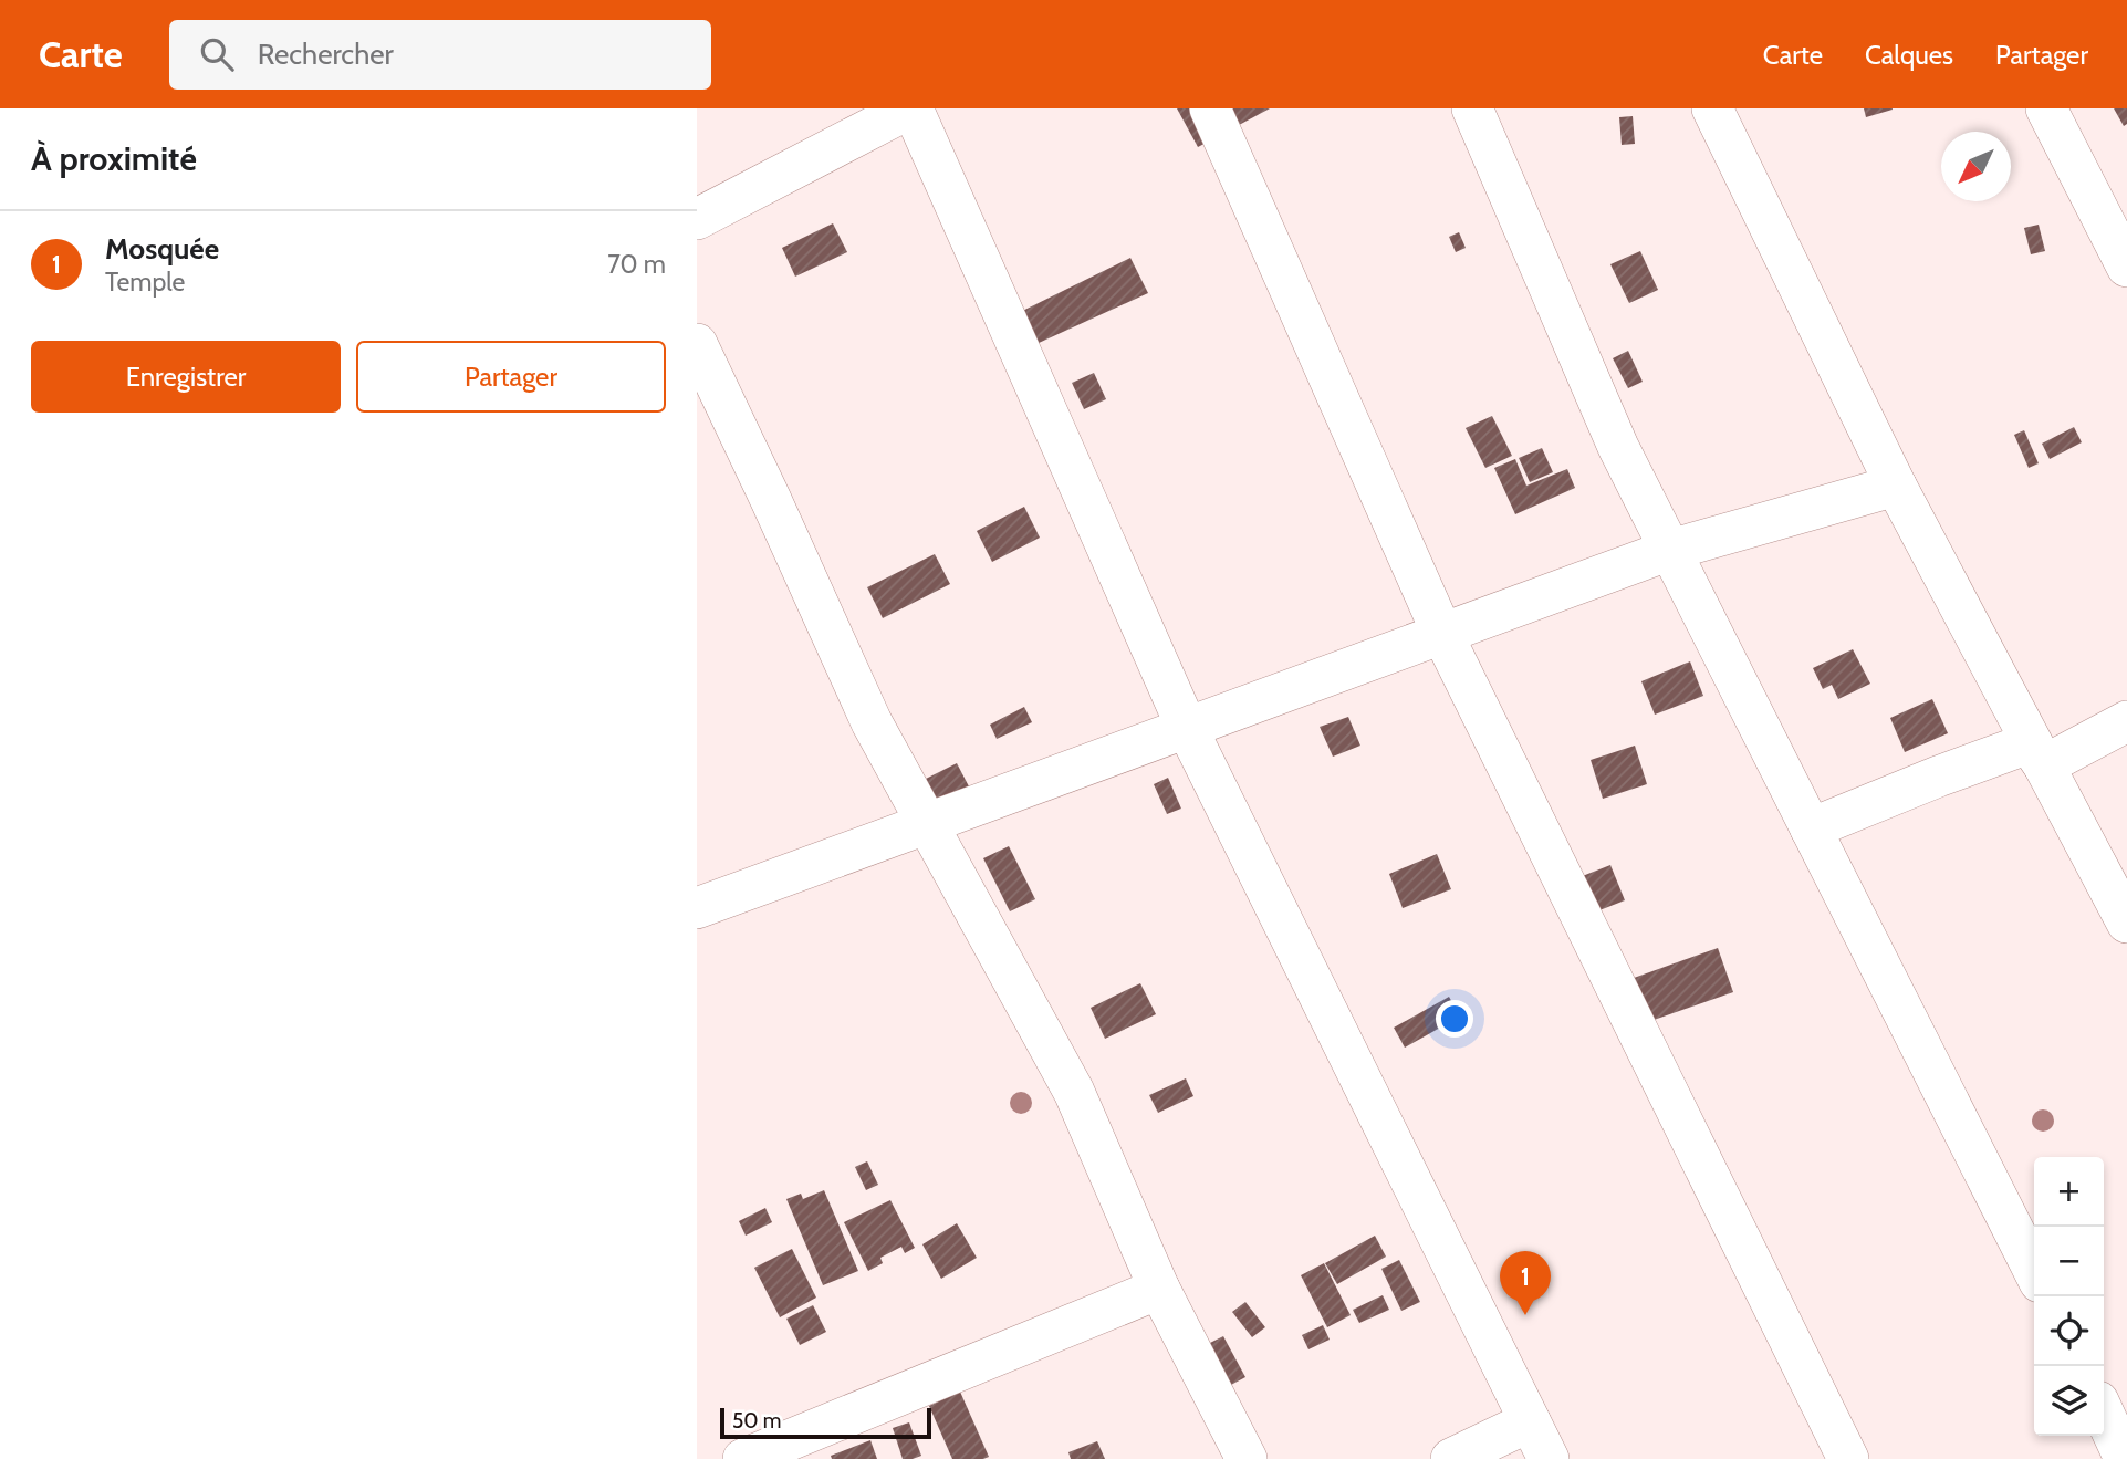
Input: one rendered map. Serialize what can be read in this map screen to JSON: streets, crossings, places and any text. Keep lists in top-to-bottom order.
{
  "scale_bar": "50 m",
  "north": "bottom left",
  "page": {
    "header": "Carte",
    "search": "Rechercher",
    "nav": ["Carte", "Calques", "Partager"],
    "heading": "À proximité",
    "list": [
      {
        "mark": "1",
        "name": "Mosquée",
        "note": "Temple",
        "value": "70 m"
      }
    ],
    "buttons": ["Enregistrer", "Partager"],
    "map_buttons": ["+", "−"],
    "pins": "1",
    "scale": "50 m"
  }
}
